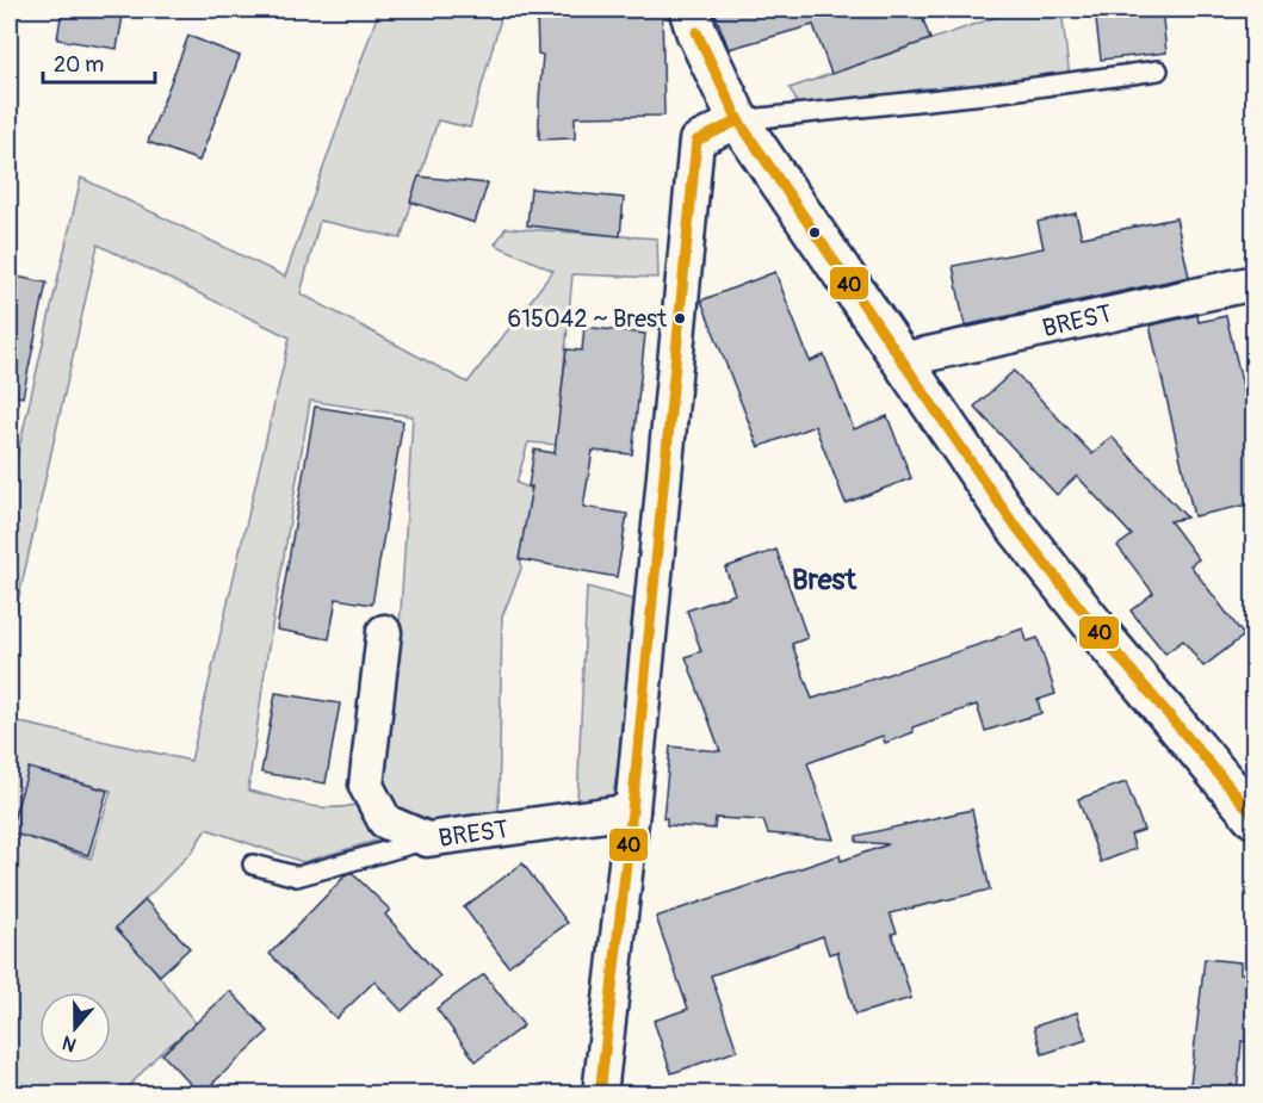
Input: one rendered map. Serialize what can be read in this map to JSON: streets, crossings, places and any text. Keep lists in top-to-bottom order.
{
  "streets": {
    "street": ["BREST"]
  },
  "districts": ["Brest"],
  "places": ["615042 ~ Brest"],
  "lines": ["transit line 40"],
  "scale_bar": "20 m",
  "north": "bottom"
}
